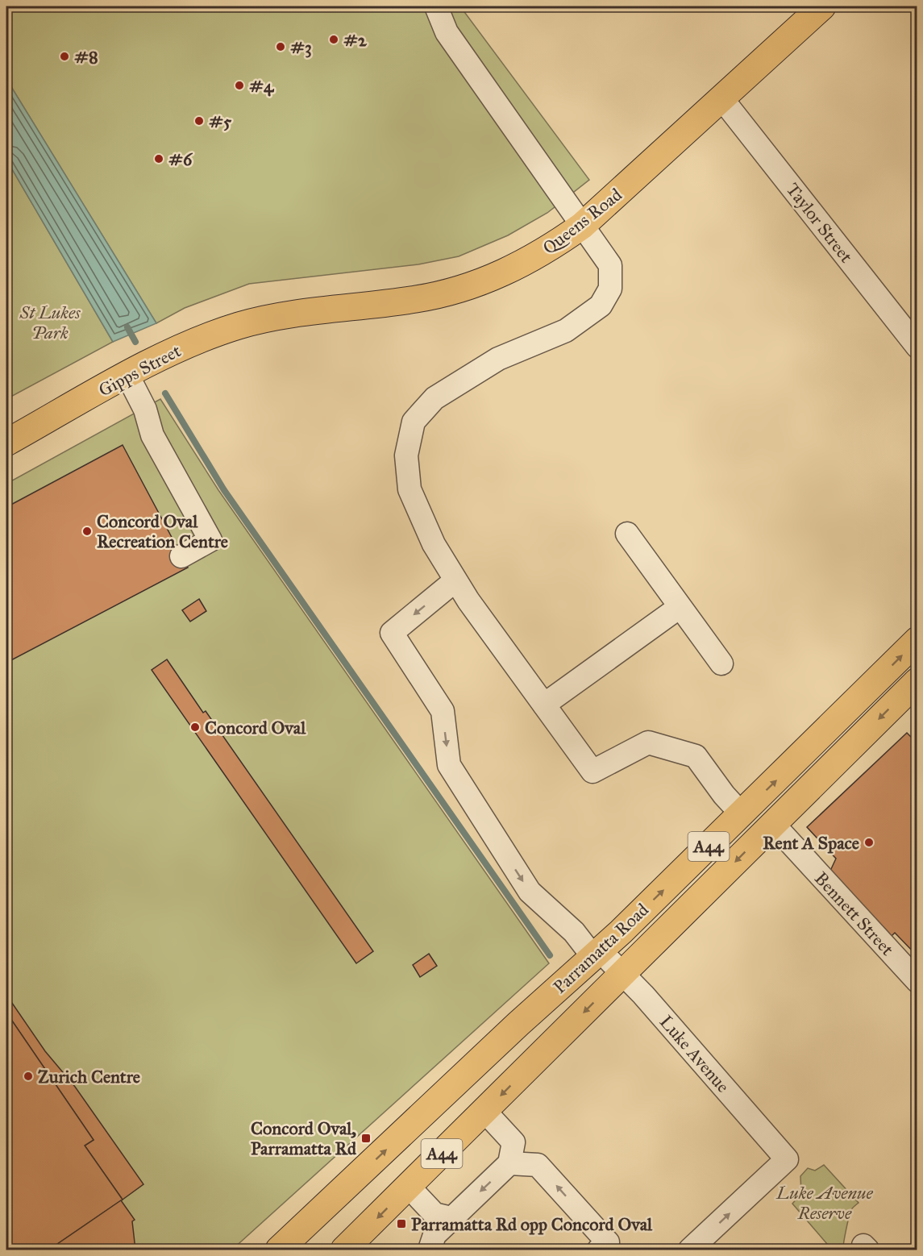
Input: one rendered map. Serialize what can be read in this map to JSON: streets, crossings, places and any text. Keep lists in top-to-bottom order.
{
  "streets": {
    "main road": [
      "Queens Road",
      "Gipps Street",
      "A44",
      "Parramatta Road"
    ],
    "street": ["Taylor Street", "Bennett Street", "Luke Avenue"]
  },
  "crossings": [
    ["Queens Road", "Taylor Street"],
    ["Queens Road", "Gipps Street"],
    ["Bennett Street", "Parramatta Road"],
    ["Parramatta Road", "Luke Avenue"]
  ],
  "parks": ["St Lukes Park", "Luke Avenue Reserve"],
  "places": {
    "other": [
      "#2",
      "#3",
      "#8",
      "#4",
      "#5",
      "#6",
      "Concord Oval Recreation Centre",
      "Concord Oval",
      "Rent A Space",
      "Zurich Centre"
    ],
    "transit": ["Concord Oval, Parramatta Rd", "Parramatta Rd opp Concord Oval"]
  }
}
